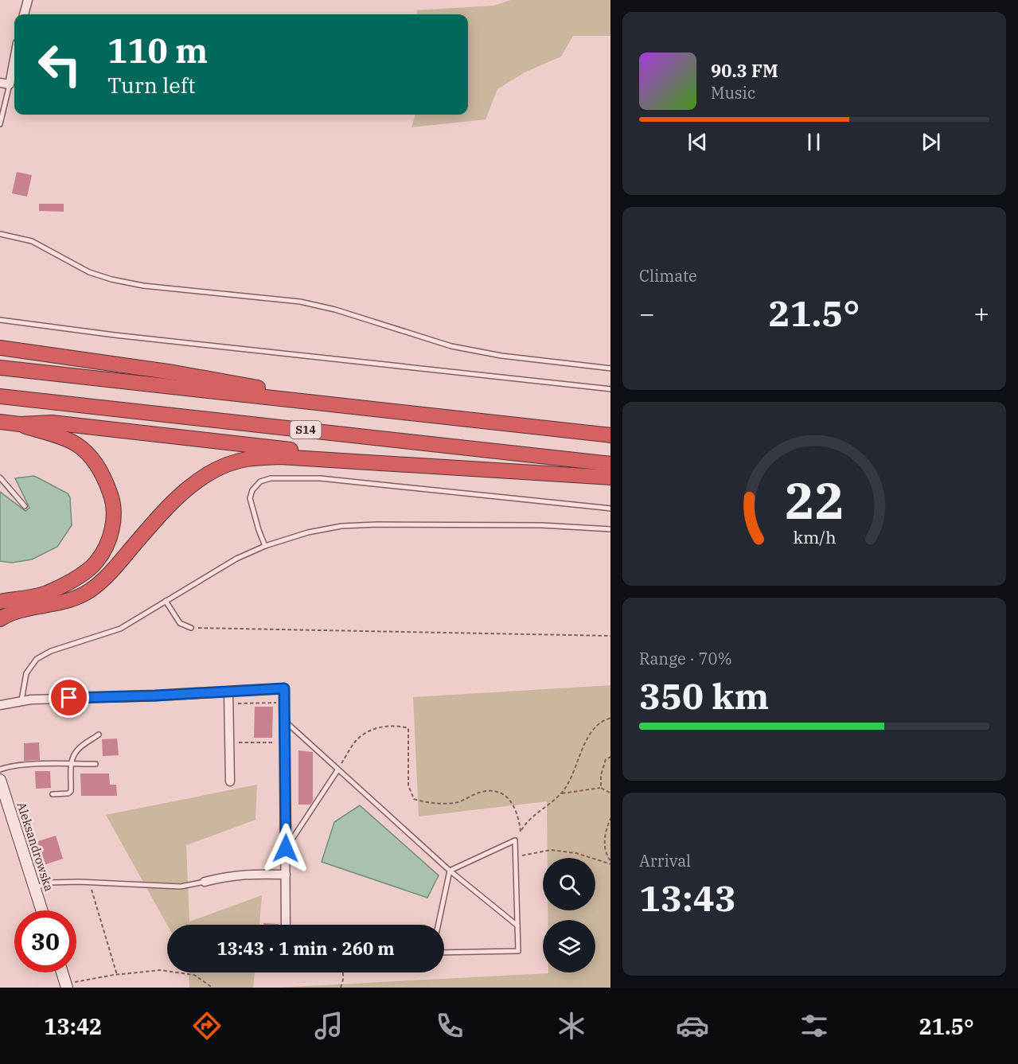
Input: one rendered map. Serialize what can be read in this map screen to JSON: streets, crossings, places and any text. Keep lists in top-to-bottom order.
{
  "streets": {
    "highway": ["S14"],
    "main road": ["Aleksandrowska"]
  },
  "page": {
    "turn": ["110 m", "Turn left"],
    "song": ["90.3 FM", "Music"],
    "tile": [
      "Climate",
      ["Range · 70%", "350 km"],
      ["Arrival", "13:43"]
    ],
    "heat": ["−", "21.5°", "+"],
    "limit": "30",
    "trip": "13:43 · 1 min · 260 m",
    "tabs": ["13:42", "21.5°"],
    "gauge": ["22", "km/h"]
  }
}
